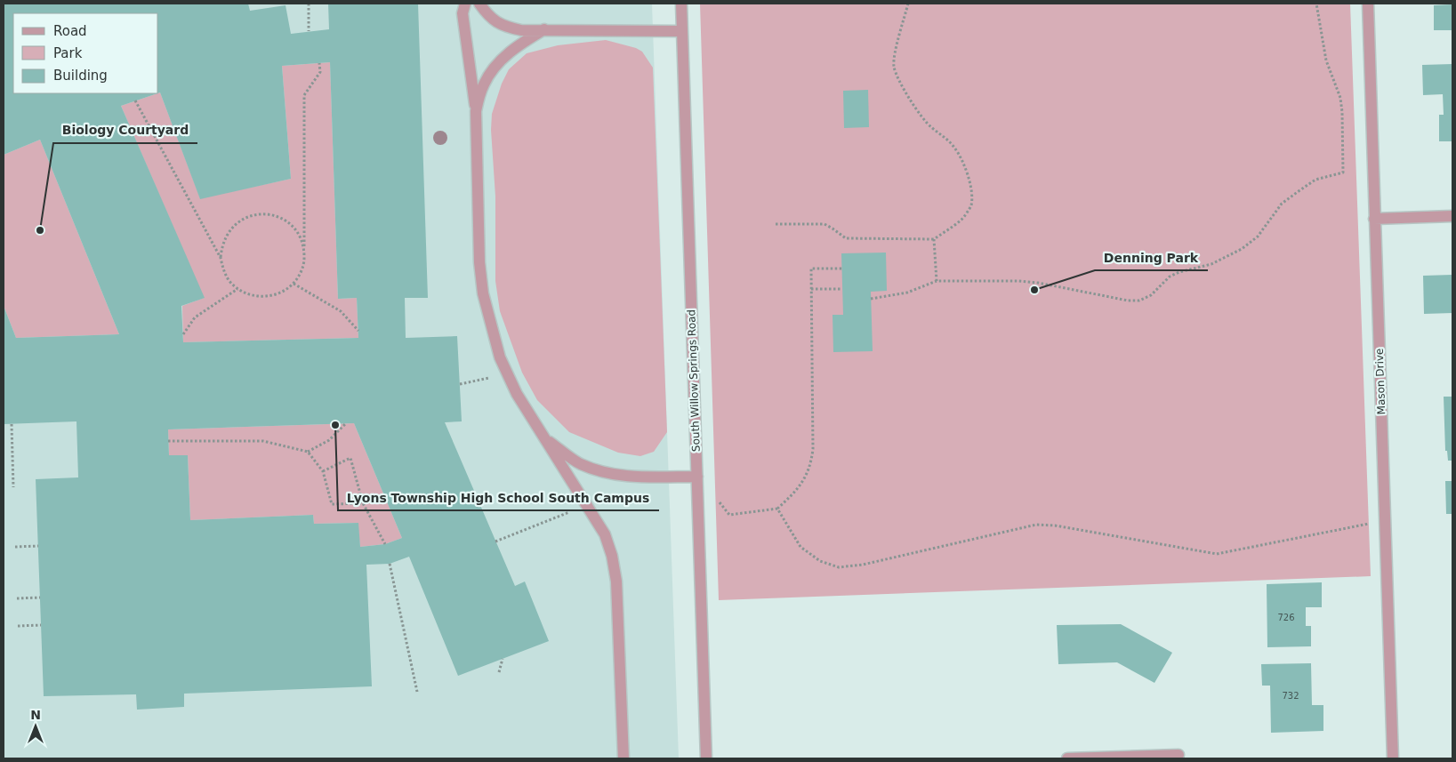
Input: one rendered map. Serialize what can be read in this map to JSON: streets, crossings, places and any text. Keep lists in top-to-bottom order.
{
  "streets": {
    "street": ["South Willow Springs Road", "Mason Drive"]
  },
  "places": ["Biology Courtyard", "Denning Park", "Lyons Township High School South Campus"],
  "house_numbers": ["726", "732"],
  "legend": ["Road", "Park", "Building"],
  "north": "top"
}
